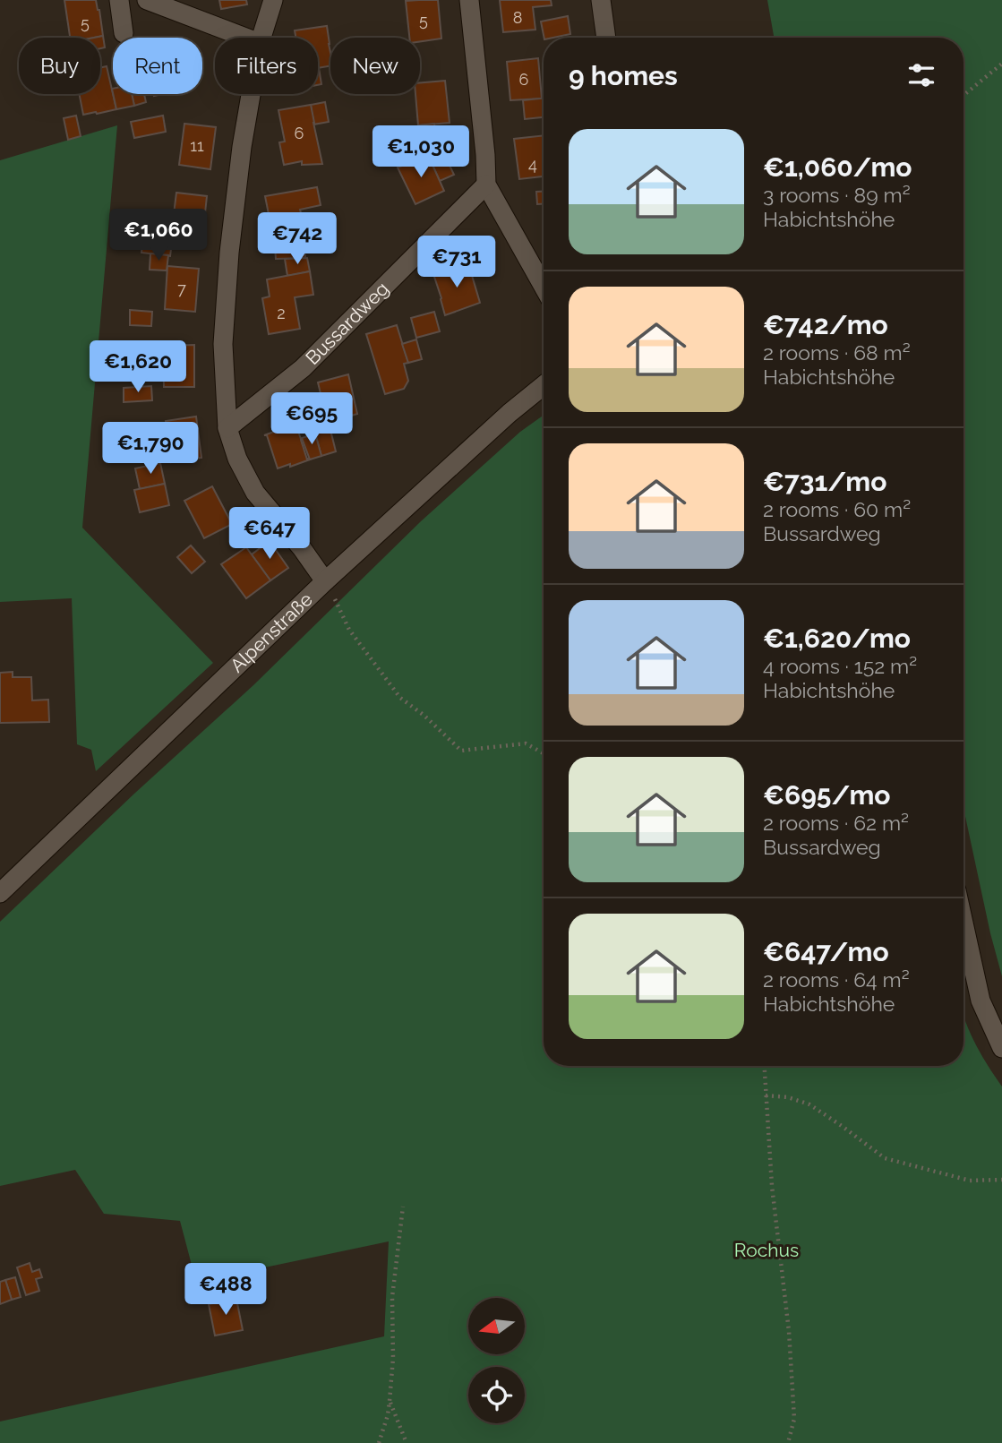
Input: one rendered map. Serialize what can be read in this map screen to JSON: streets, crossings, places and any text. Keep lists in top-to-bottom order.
{
  "streets": {
    "street": ["Bussardweg", "Alpenstraße"]
  },
  "parks": ["Rochus"],
  "house_numbers": [
    "8",
    "5",
    "5",
    "6",
    "6",
    "11",
    "4",
    "7",
    "2"
  ],
  "north": "left",
  "page": {
    "chip": [
      "Buy",
      "Rent",
      "Filters",
      "New"
    ],
    "heading": "9 homes",
    "list": [
      {
        "name": "€1,060/mo",
        "note": "3 rooms · 89 m² · Habichtshöhe"
      },
      {
        "name": "€742/mo",
        "note": "2 rooms · 68 m² · Habichtshöhe"
      },
      {
        "name": "€731/mo",
        "note": "2 rooms · 60 m² · Bussardweg"
      },
      {
        "name": "€1,620/mo",
        "note": "4 rooms · 152 m² · Habichtshöhe"
      },
      {
        "name": "€695/mo",
        "note": "2 rooms · 62 m² · Bussardweg"
      },
      {
        "name": "€647/mo",
        "note": "2 rooms · 64 m² · Habichtshöhe"
      }
    ],
    "price": [
      "€1,030",
      "€1,060",
      "€742",
      "€731",
      "€1,620",
      "€695",
      "€1,790",
      "€647",
      "€488"
    ]
  }
}
